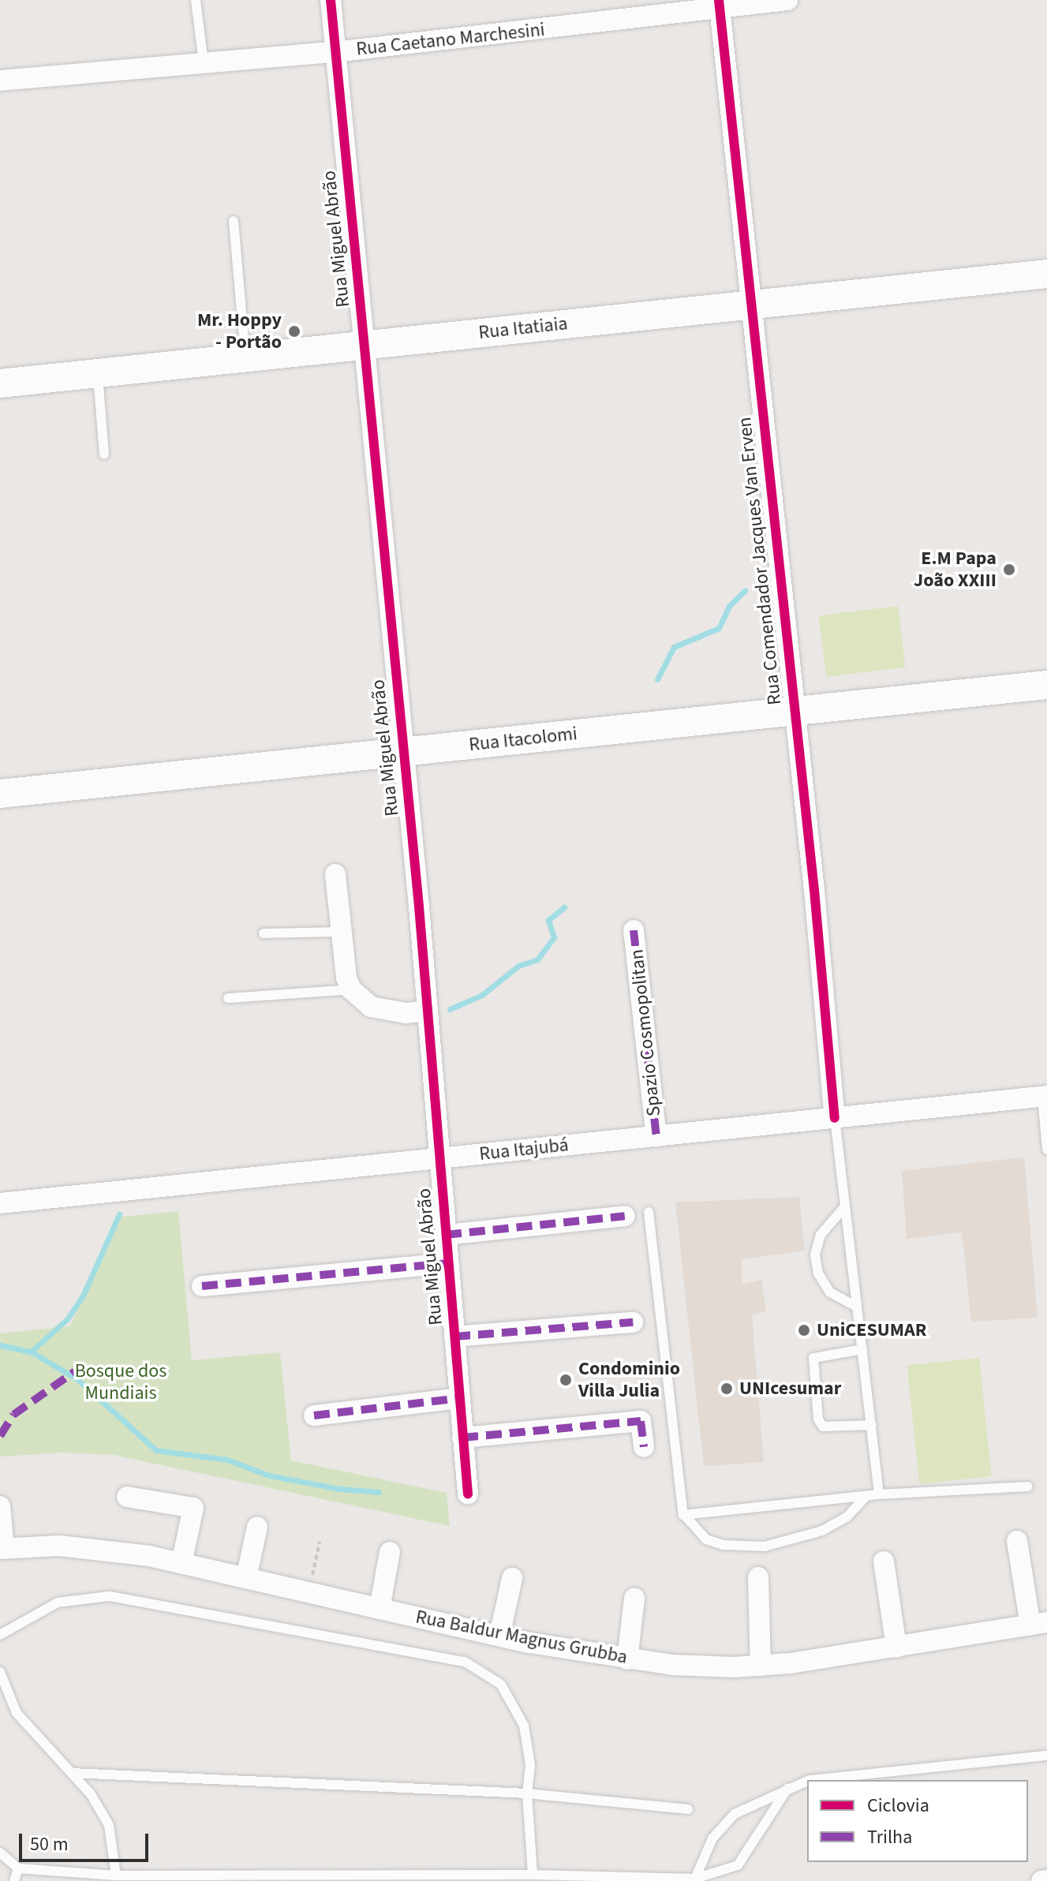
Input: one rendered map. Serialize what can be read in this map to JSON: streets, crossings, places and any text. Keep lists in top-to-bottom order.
{
  "streets": {
    "main road": ["Rua Itatiaia", "Rua Itacolomi"],
    "street": [
      "Rua Caetano Marchesini",
      "Rua Miguel Abrão",
      "Rua Comendador Jacques Van Erven",
      "Spazio Cosmopolitan",
      "Rua Itajubá",
      "Rua Baldur Magnus Grubba"
    ]
  },
  "crossings": [
    ["Rua Caetano Marchesini", "Rua Miguel Abrão"],
    ["Rua Caetano Marchesini", "Rua Comendador Jacques Van Erven"],
    ["Rua Miguel Abrão", "Rua Itatiaia"],
    ["Rua Miguel Abrão", "Rua Itacolomi"],
    ["Rua Miguel Abrão", "Rua Itajubá"],
    ["Rua Itatiaia", "Rua Comendador Jacques Van Erven"],
    ["Rua Comendador Jacques Van Erven", "Rua Itacolomi"],
    ["Rua Comendador Jacques Van Erven", "Rua Itajubá"],
    ["Spazio Cosmopolitan", "Rua Itajubá"]
  ],
  "parks": ["Bosque dos Mundiais"],
  "places": [
    "Mr. Hoppy - Portão",
    "E.M Papa João XXIII",
    "UniCESUMAR",
    "Condominio Villa Julia",
    "UNIcesumar"
  ],
  "legend": ["Ciclovia", "Trilha"],
  "scale_bar": "50 m"
}
